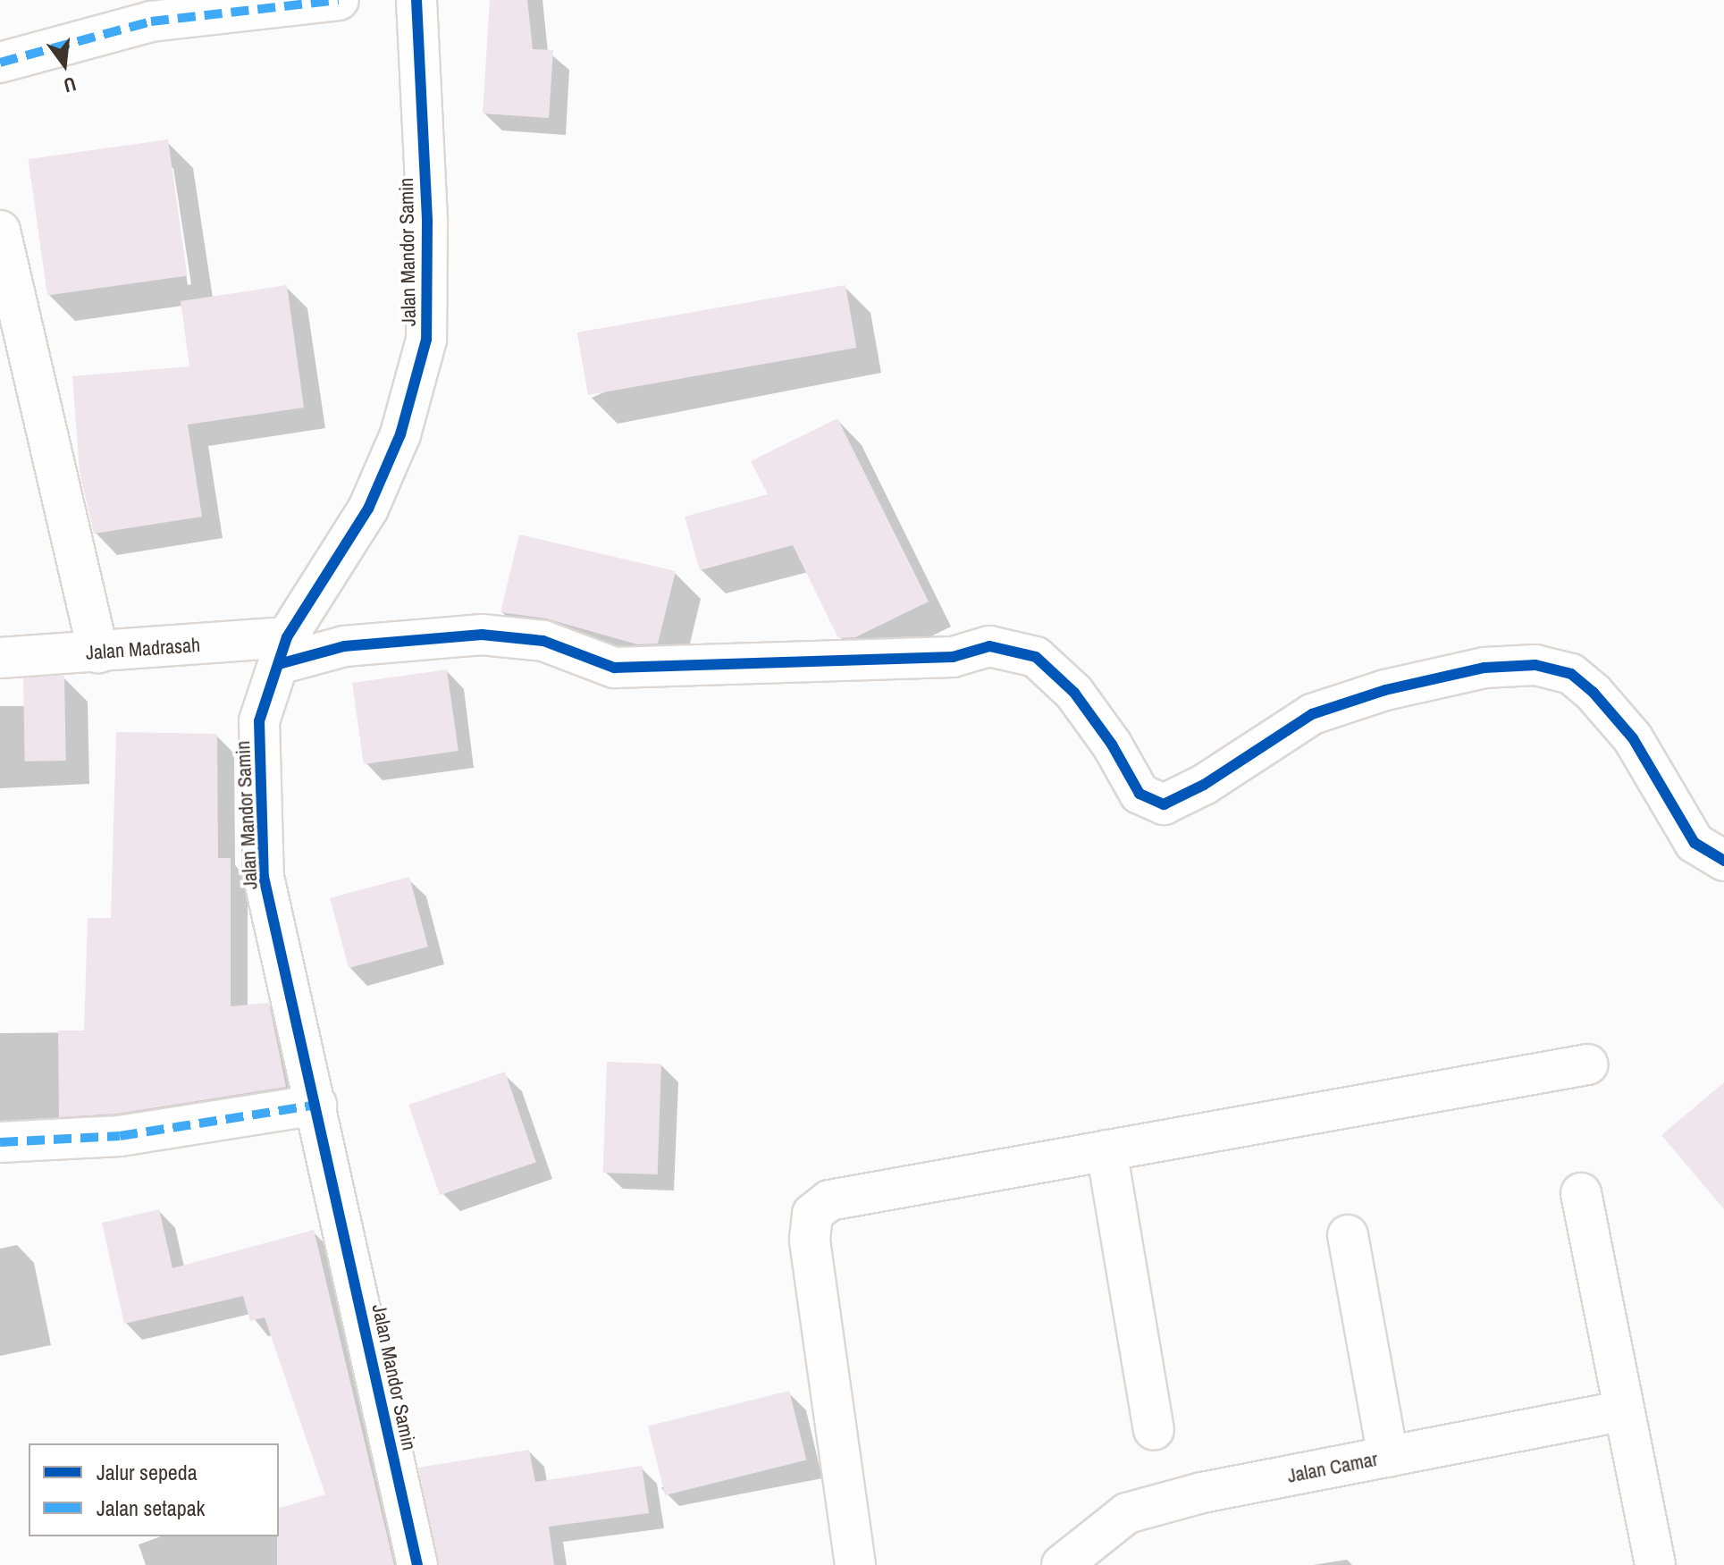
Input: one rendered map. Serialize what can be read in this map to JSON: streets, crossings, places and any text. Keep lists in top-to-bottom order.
{
  "streets": {
    "street": ["Jalan Mandor Samin", "Jalan Madrasah", "Jalan Camar"]
  },
  "crossings": [
    ["Jalan Mandor Samin", "Jalan Madrasah"]
  ],
  "legend": ["Jalur sepeda", "Jalan setapak"],
  "north": "bottom"
}
